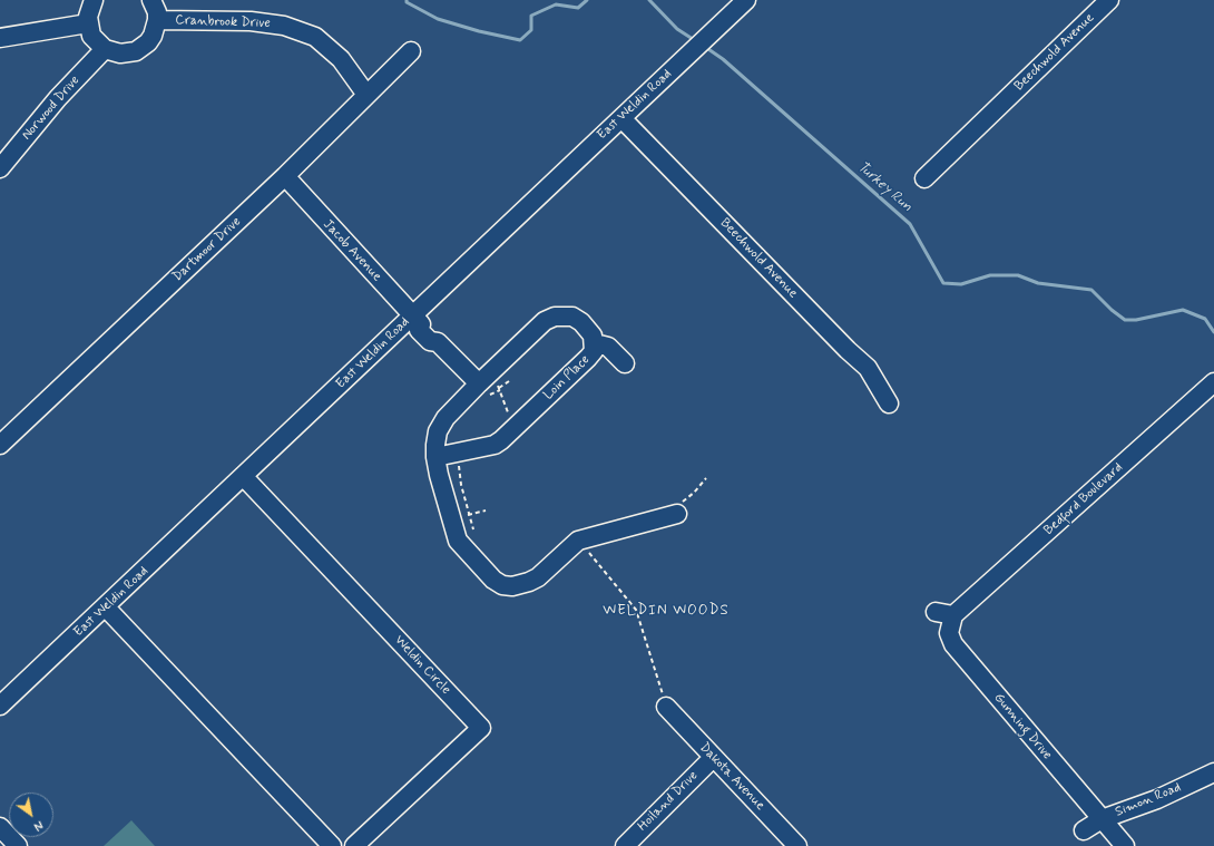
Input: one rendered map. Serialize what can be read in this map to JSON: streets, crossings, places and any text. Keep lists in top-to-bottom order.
{
  "streets": {
    "street": [
      "Cranbrook Drive",
      "Beechwold Avenue",
      "East Weldin Road",
      "Norwood Drive",
      "Dartmoor Drive",
      "Jacob Avenue",
      "Loin Place",
      "Bedford Boulevard",
      "Weldin Circle",
      "Gunning Drive",
      "Dakota Avenue",
      "Simon Road",
      "Hoiland Drive"
    ]
  },
  "crossings": [
    ["Cranbrook Drive", "Norwood Drive"],
    ["Cranbrook Drive", "Dartmoor Drive"],
    ["Beechwold Avenue", "East Weldin Road"],
    ["East Weldin Road", "Jacob Avenue"],
    ["East Weldin Road", "Weldin Circle"],
    ["Dartmoor Drive", "Jacob Avenue"],
    ["Jacob Avenue", "Loin Place"],
    ["Bedford Boulevard", "Gunning Drive"],
    ["Gunning Drive", "Simon Road"],
    ["Dakota Avenue", "Hoiland Drive"]
  ],
  "districts": ["WELDIN WOODS"],
  "water": ["Turkey Run"],
  "north": "bottom right"
}
